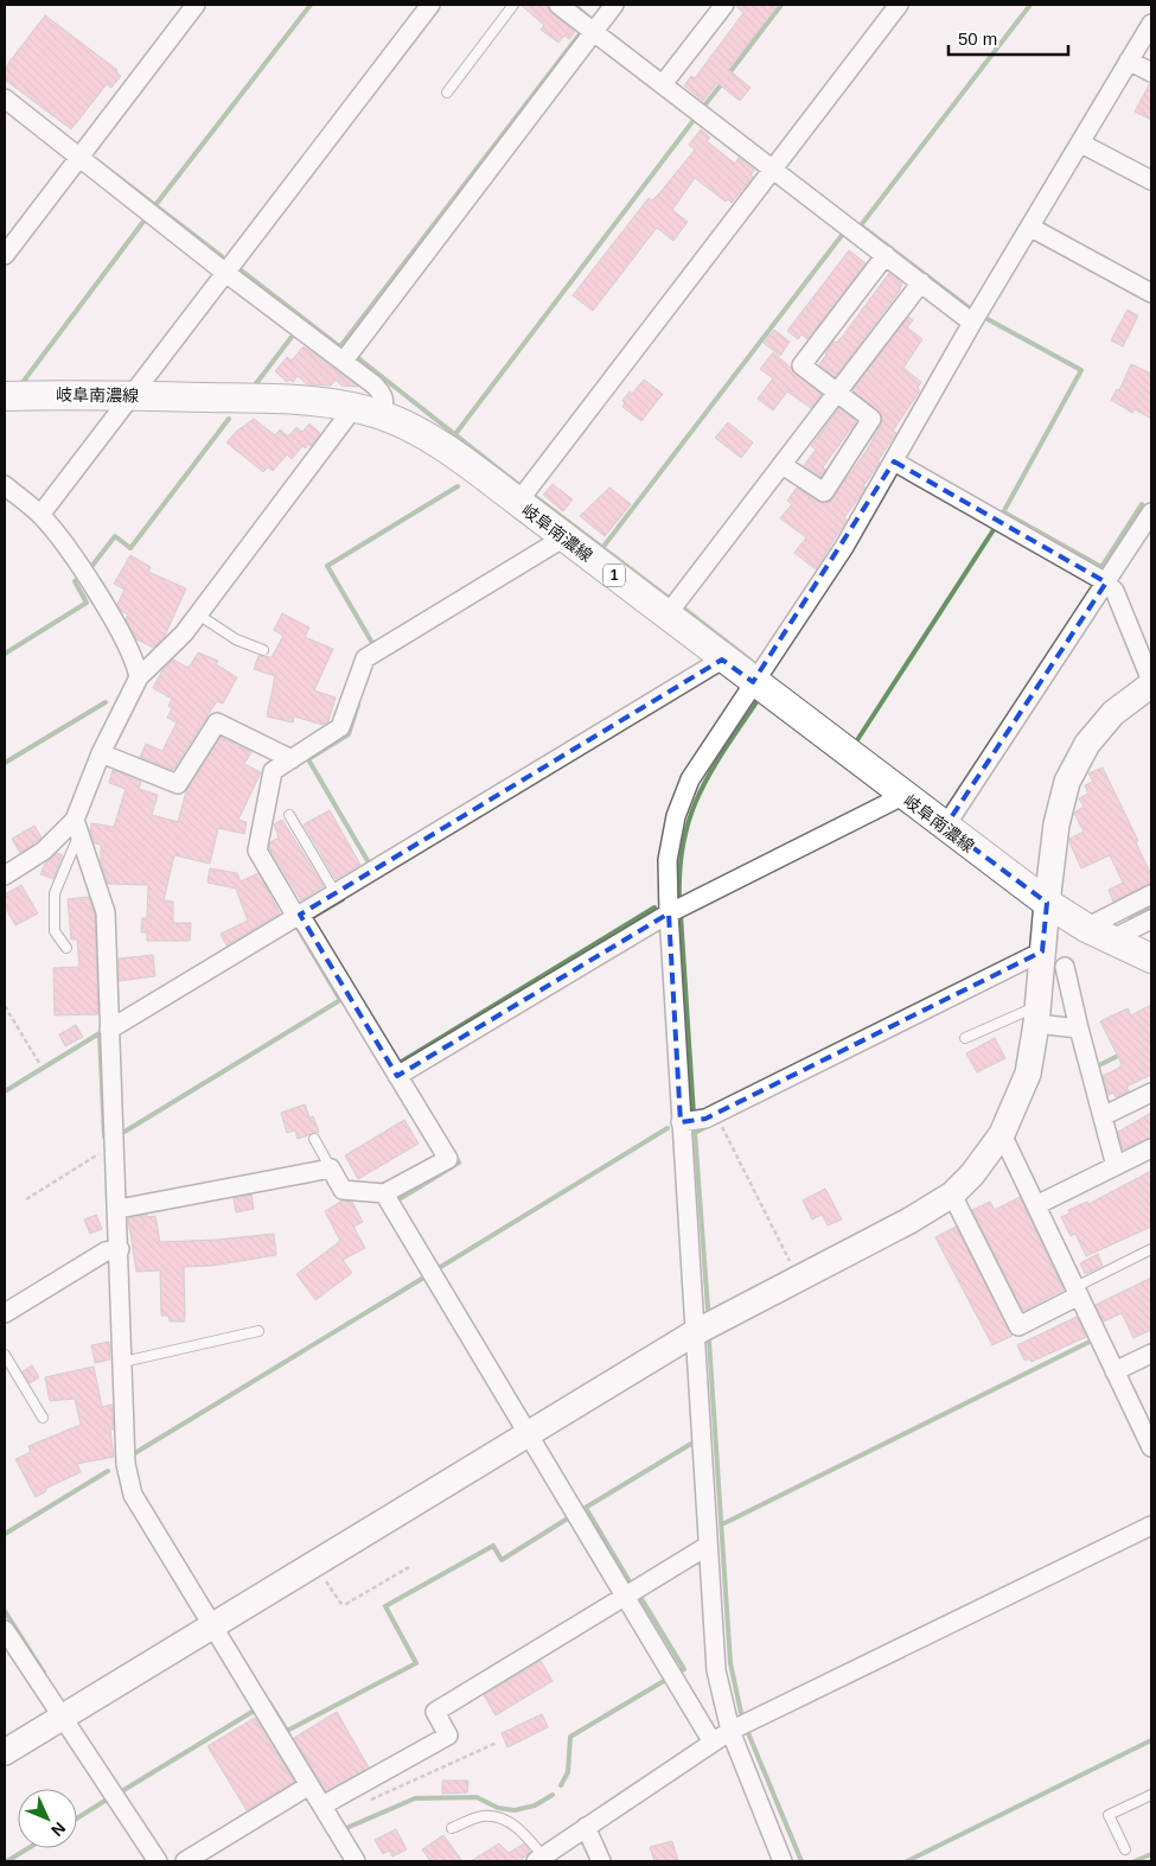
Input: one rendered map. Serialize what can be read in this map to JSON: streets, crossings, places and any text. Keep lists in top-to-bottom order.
{
  "streets": {
    "main road": ["岐阜南濃線", "1"]
  },
  "scale_bar": "50 m",
  "north": "bottom right"
}
